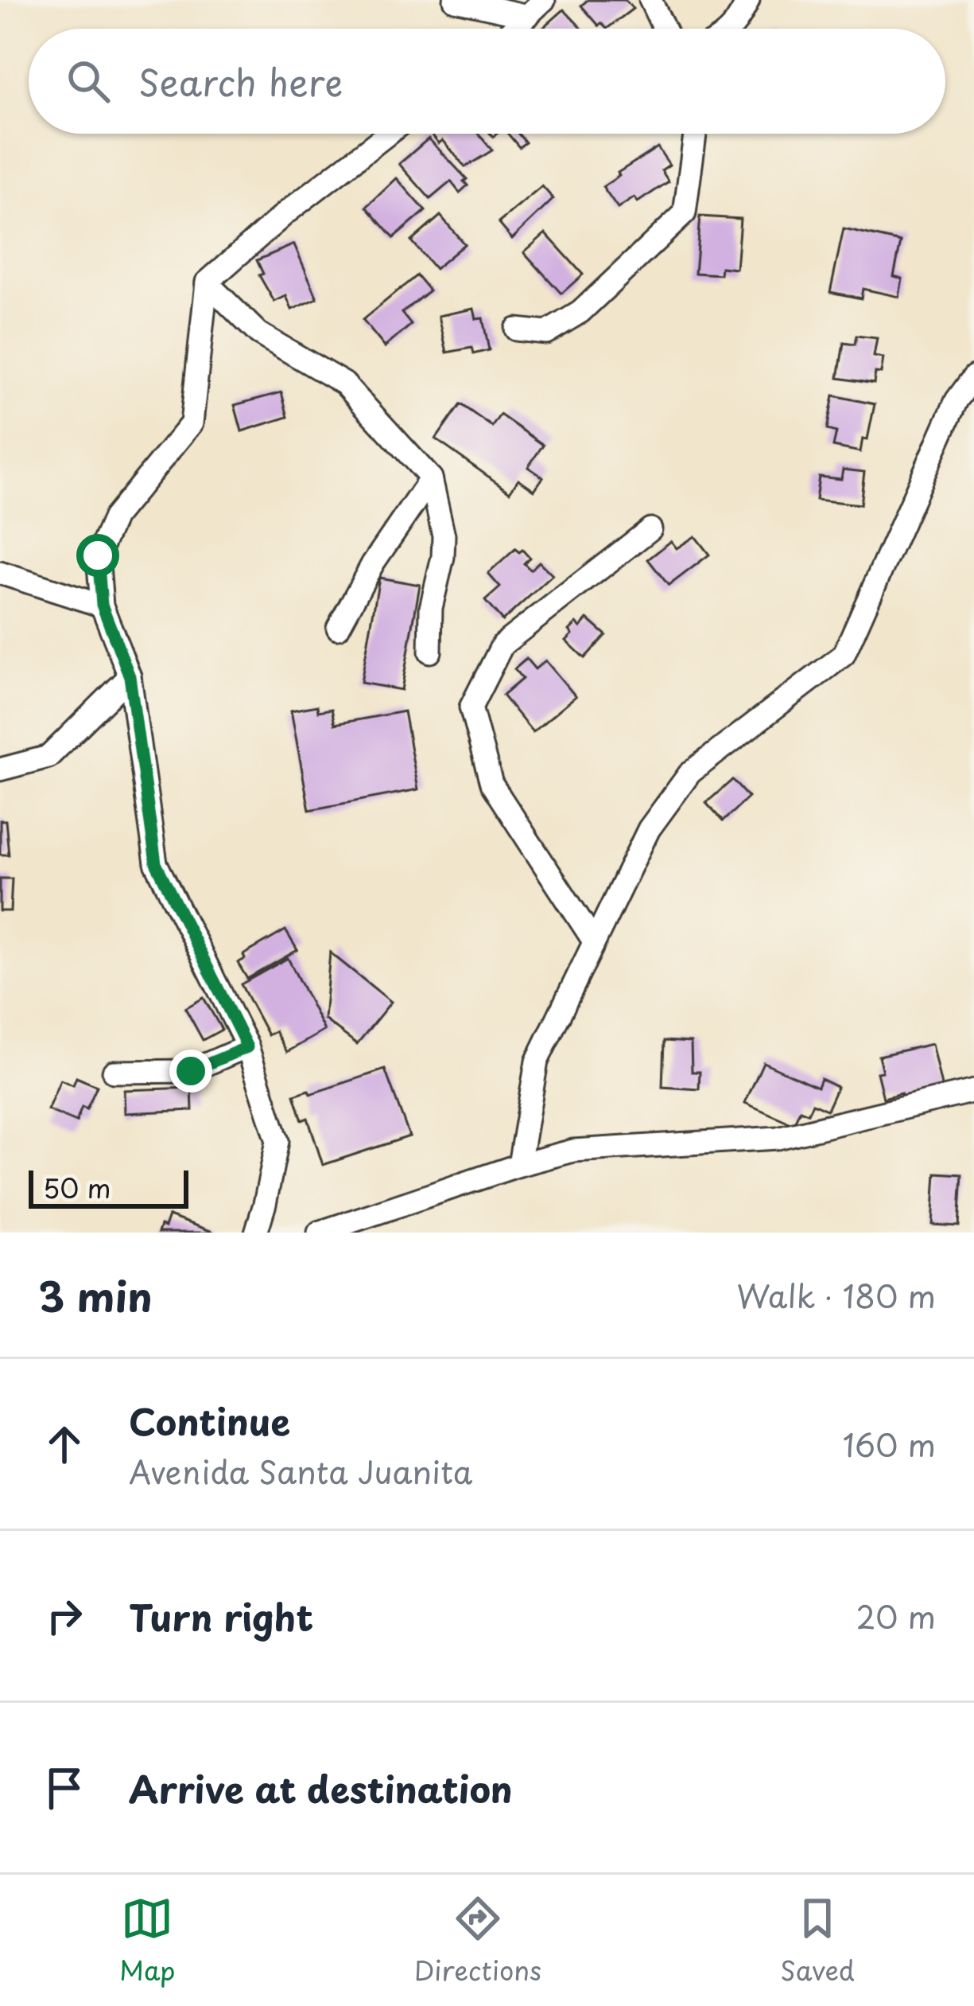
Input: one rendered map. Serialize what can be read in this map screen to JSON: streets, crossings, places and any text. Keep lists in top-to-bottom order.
{
  "scale_bar": "50 m",
  "page": {
    "search": "Search here",
    "scale": "50 m",
    "heading": ["3 min", "Walk · 180 m"],
    "list": [
      ["Continue", "Avenida Santa Juanita", "160 m"],
      ["Turn right", "20 m"],
      "Arrive at destination"
    ],
    "nav": ["Map", "Directions", "Saved"]
  }
}
